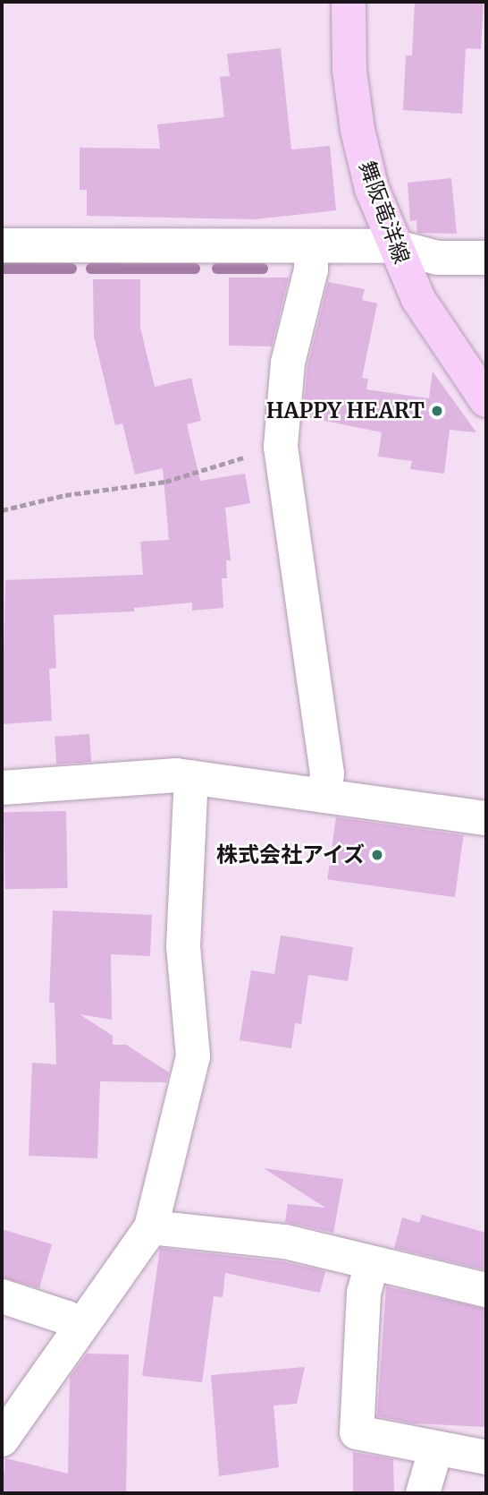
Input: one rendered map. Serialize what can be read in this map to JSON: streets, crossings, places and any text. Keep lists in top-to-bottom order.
{
  "streets": {
    "main road": ["舞阪竜洋線"]
  },
  "places": ["HAPPY HEART", "株式会社アイズ"]
}
